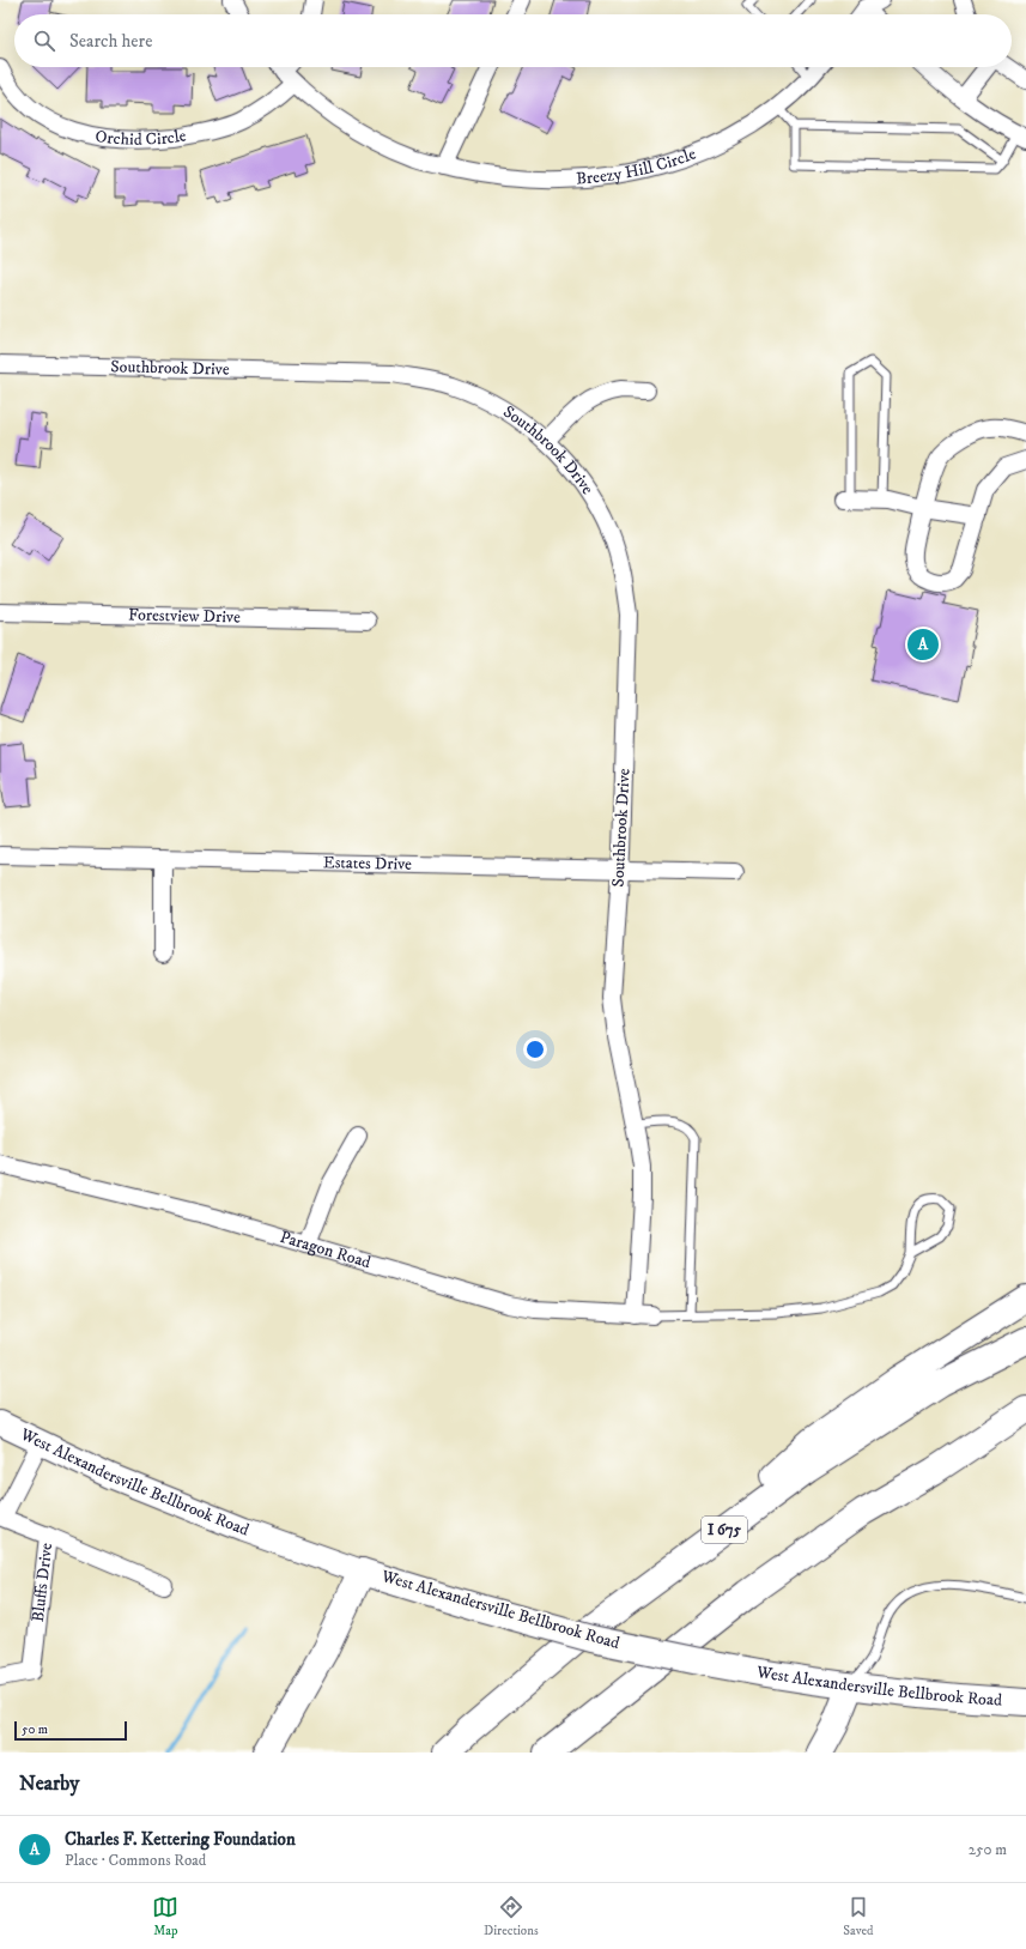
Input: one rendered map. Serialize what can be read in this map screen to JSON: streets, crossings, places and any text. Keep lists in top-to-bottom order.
{
  "streets": {
    "main road": ["West Alexandersville Bellbrook Road", "I 675"],
    "street": [
      "Orchid Circle",
      "Breezy Hill Circle",
      "Southbrook Drive",
      "Forestview Drive",
      "Estates Drive",
      "Paragon Road",
      "Bluffs Drive"
    ]
  },
  "crossings": [
    ["Orchid Circle", "Breezy Hill Circle"],
    ["Southbrook Drive", "Estates Drive"],
    ["Southbrook Drive", "Paragon Road"],
    ["West Alexandersville Bellbrook Road", "Bluffs Drive"]
  ],
  "scale_bar": "50 m",
  "page": {
    "search": "Search here",
    "pins": "A",
    "scale": "50 m",
    "heading": "Nearby",
    "list": [
      {
        "mark": "A",
        "name": "Charles F. Kettering Foundation",
        "note": "Place · Commons Road",
        "value": "250 m"
      }
    ],
    "nav": ["Map", "Directions", "Saved"]
  }
}
